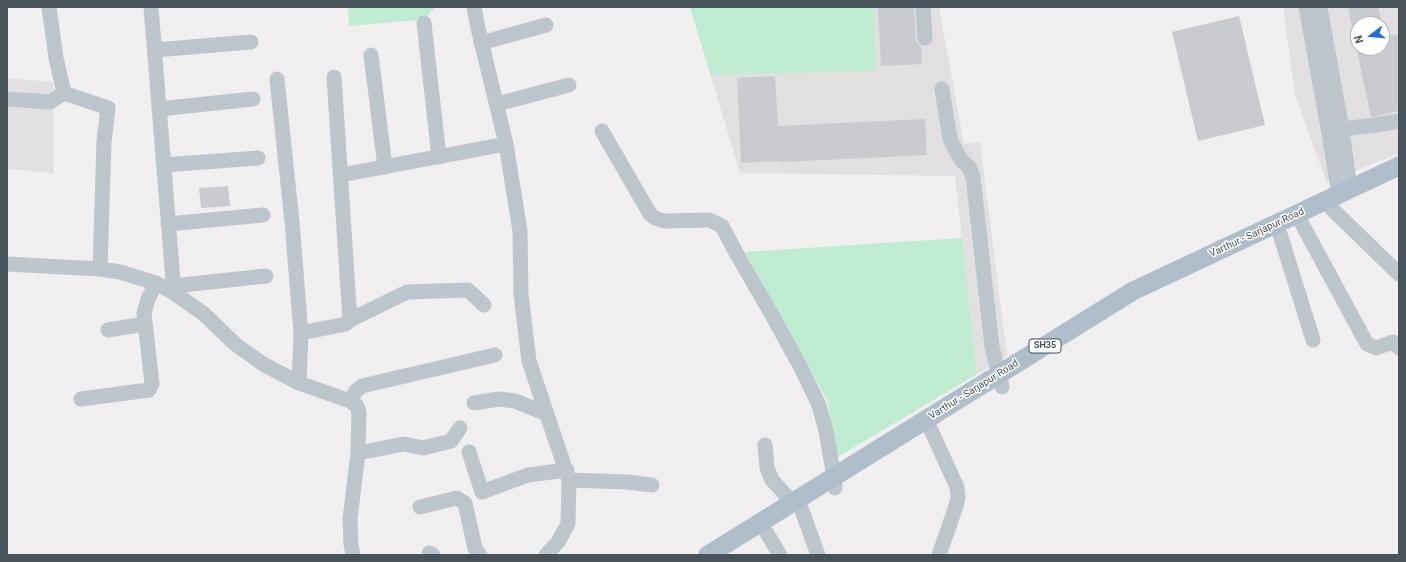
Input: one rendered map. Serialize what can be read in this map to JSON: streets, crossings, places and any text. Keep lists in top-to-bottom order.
{
  "streets": {
    "main road": ["Varthur - Sarjapur Road", "SH35"]
  },
  "north": "left"
}
